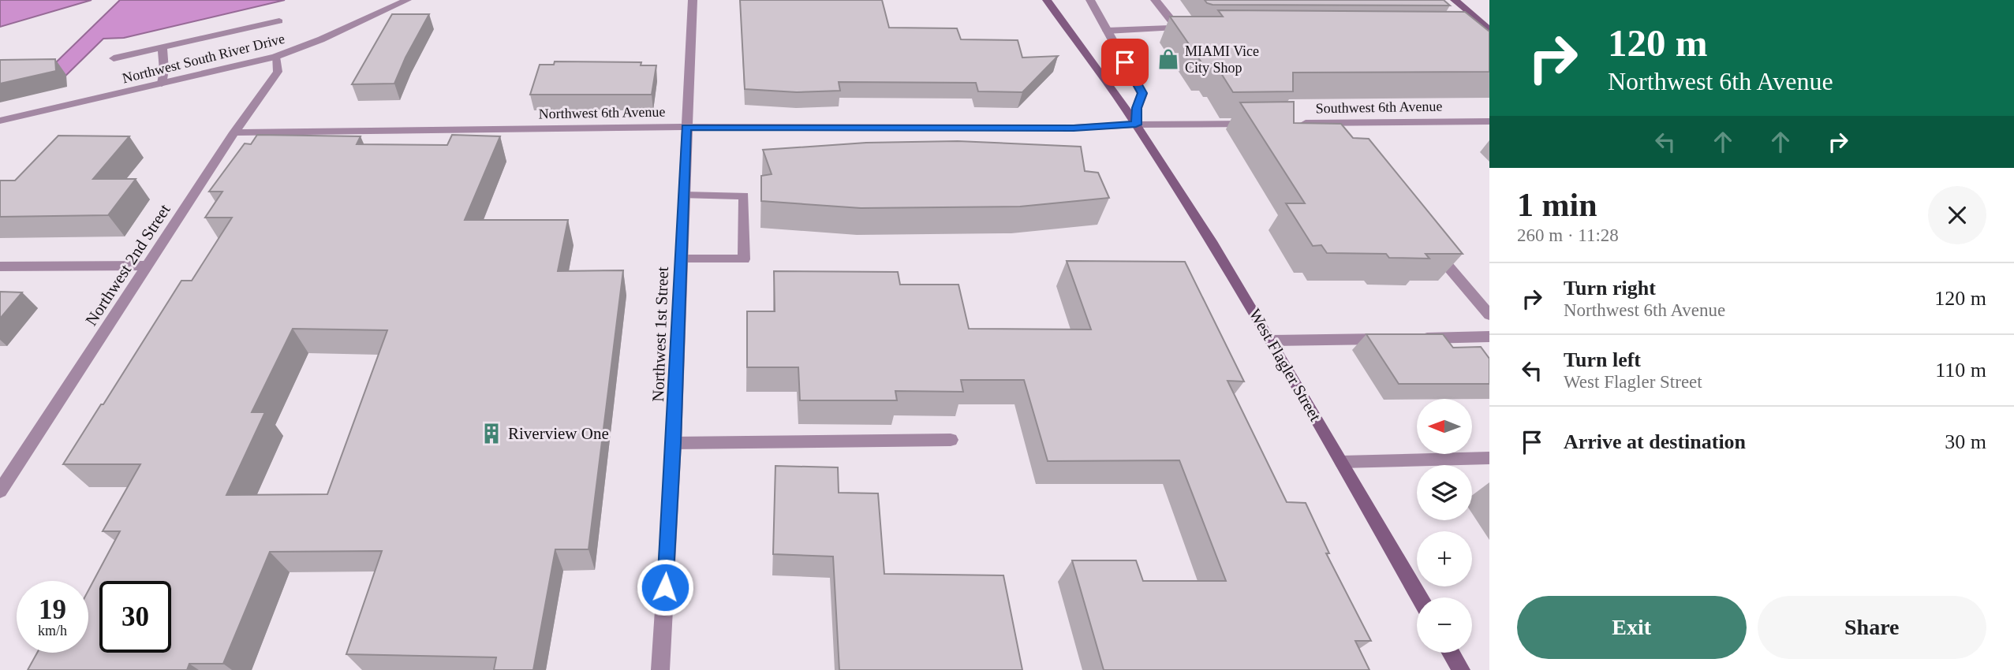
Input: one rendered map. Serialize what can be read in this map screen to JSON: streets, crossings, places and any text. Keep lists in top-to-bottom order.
{
  "streets": {
    "main road": ["West Flagler Street"],
    "street": [
      "Northwest South River Drive",
      "Southwest 6th Avenue",
      "Northwest 6th Avenue",
      "Northwest 2nd Street",
      "Northwest 1st Street"
    ]
  },
  "crossings": [
    ["Northwest South River Drive", "Northwest 2nd Street"],
    ["Northwest 6th Avenue", "Northwest 2nd Street"],
    ["Northwest 6th Avenue", "Northwest 1st Street"],
    ["Northwest 6th Avenue", "West Flagler Street"]
  ],
  "places": {
    "shop": ["MIAMI Vice City Shop"],
    "building": ["Riverview One"]
  },
  "north": "left",
  "page": {
    "turn": ["120 m", "Northwest 6th Avenue"],
    "heading": ["1 min", "260 m · 11:28"],
    "list": [
      {
        "name": "Turn right",
        "note": "Northwest 6th Avenue",
        "value": "120 m"
      },
      {
        "name": "Turn left",
        "note": "West Flagler Street",
        "value": "110 m"
      },
      {
        "name": "Arrive at destination",
        "value": "30 m"
      }
    ],
    "map_buttons": ["+", "−"],
    "speed": "19 km/h",
    "limit": "30",
    "buttons": ["Exit", "Share"]
  }
}
